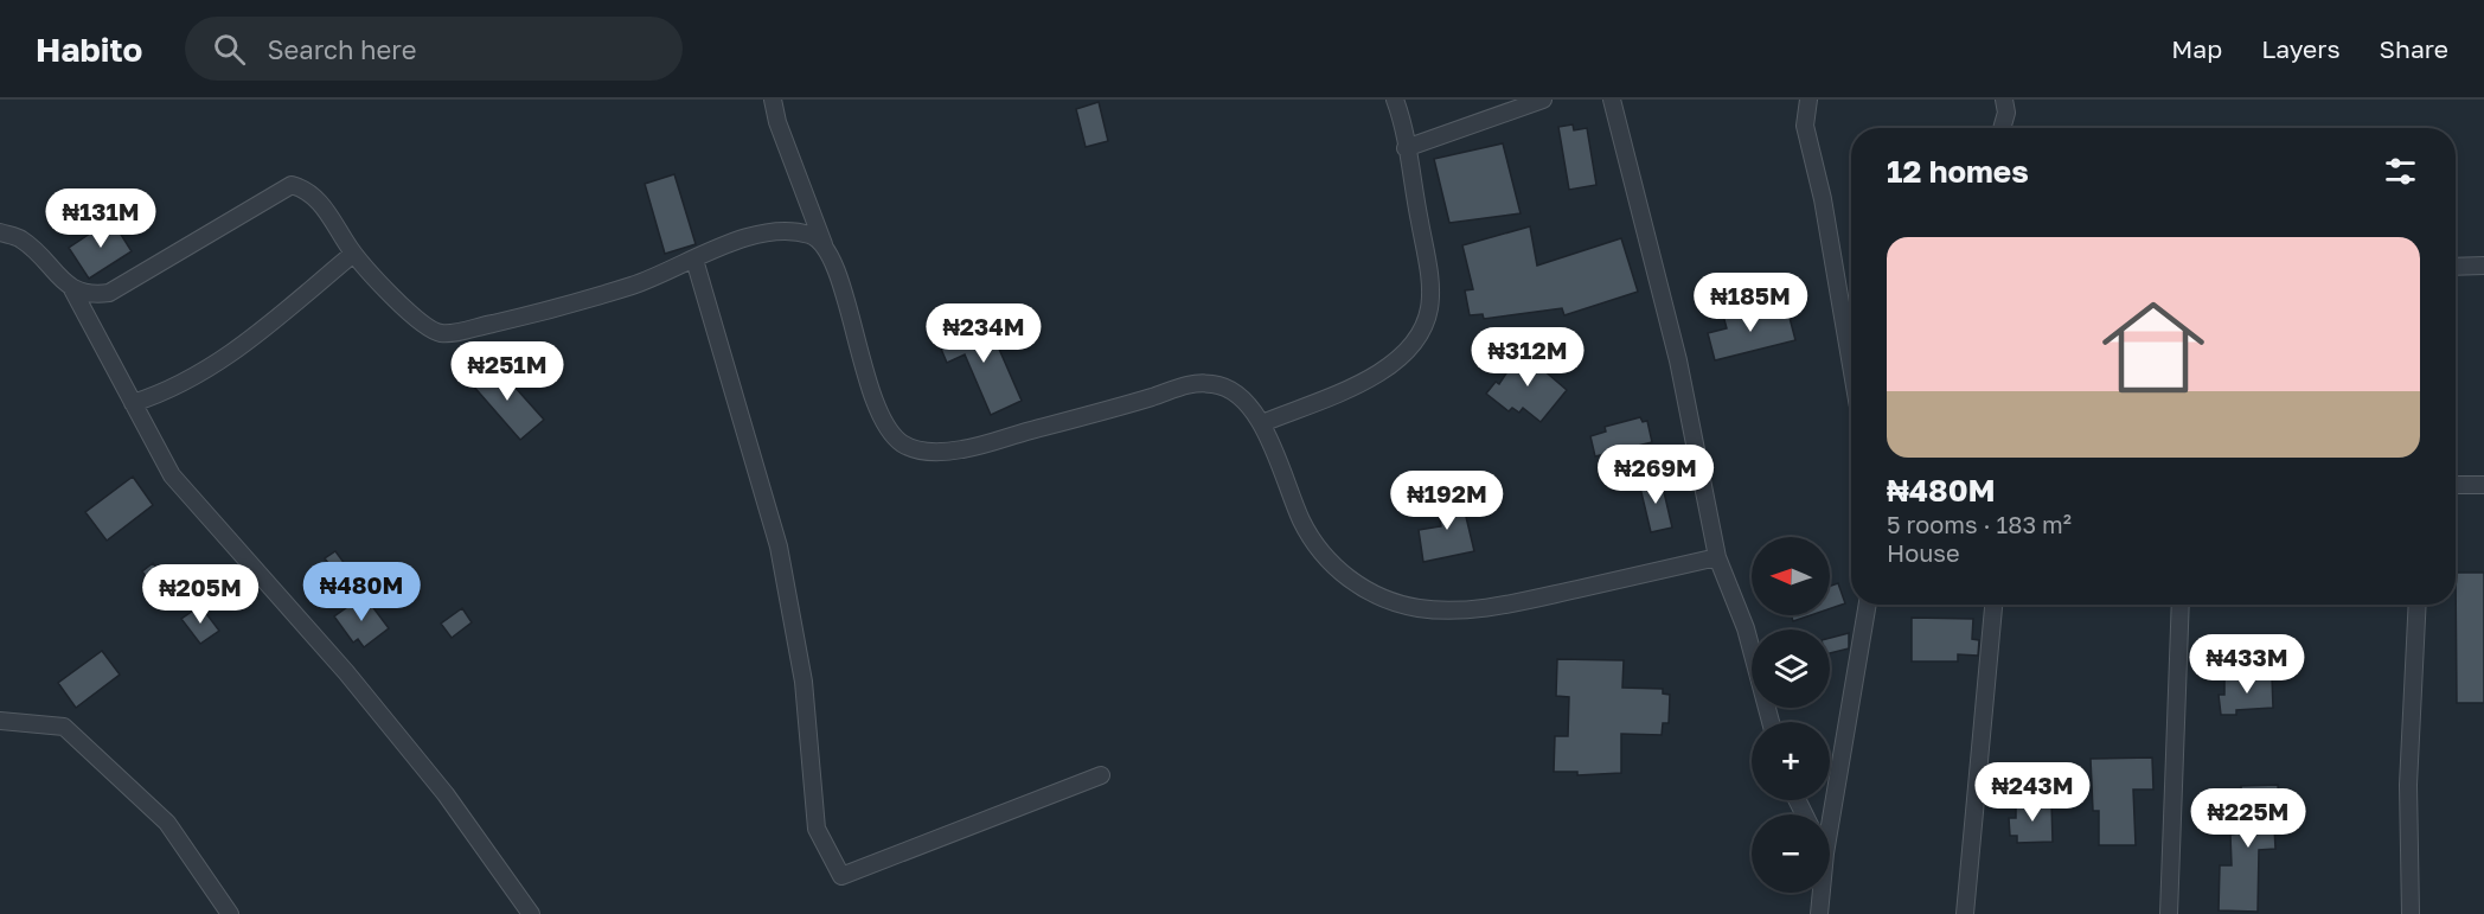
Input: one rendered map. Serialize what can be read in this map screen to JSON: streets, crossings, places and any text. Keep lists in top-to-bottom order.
{
  "north": "left",
  "page": {
    "header": "Habito",
    "search": "Search here",
    "nav": ["Map", "Layers", "Share"],
    "heading": "12 homes",
    "price": [
      "₦131M",
      "₦185M",
      "₦234M",
      "₦312M",
      "₦251M",
      "₦269M",
      "₦192M",
      "₦480M",
      "₦205M",
      "₦433M",
      "₦243M",
      "₦225M"
    ],
    "list": [
      {
        "name": "₦480M",
        "note": "5 rooms · 183 m² · House"
      }
    ],
    "map_buttons": ["+", "−"]
  }
}
